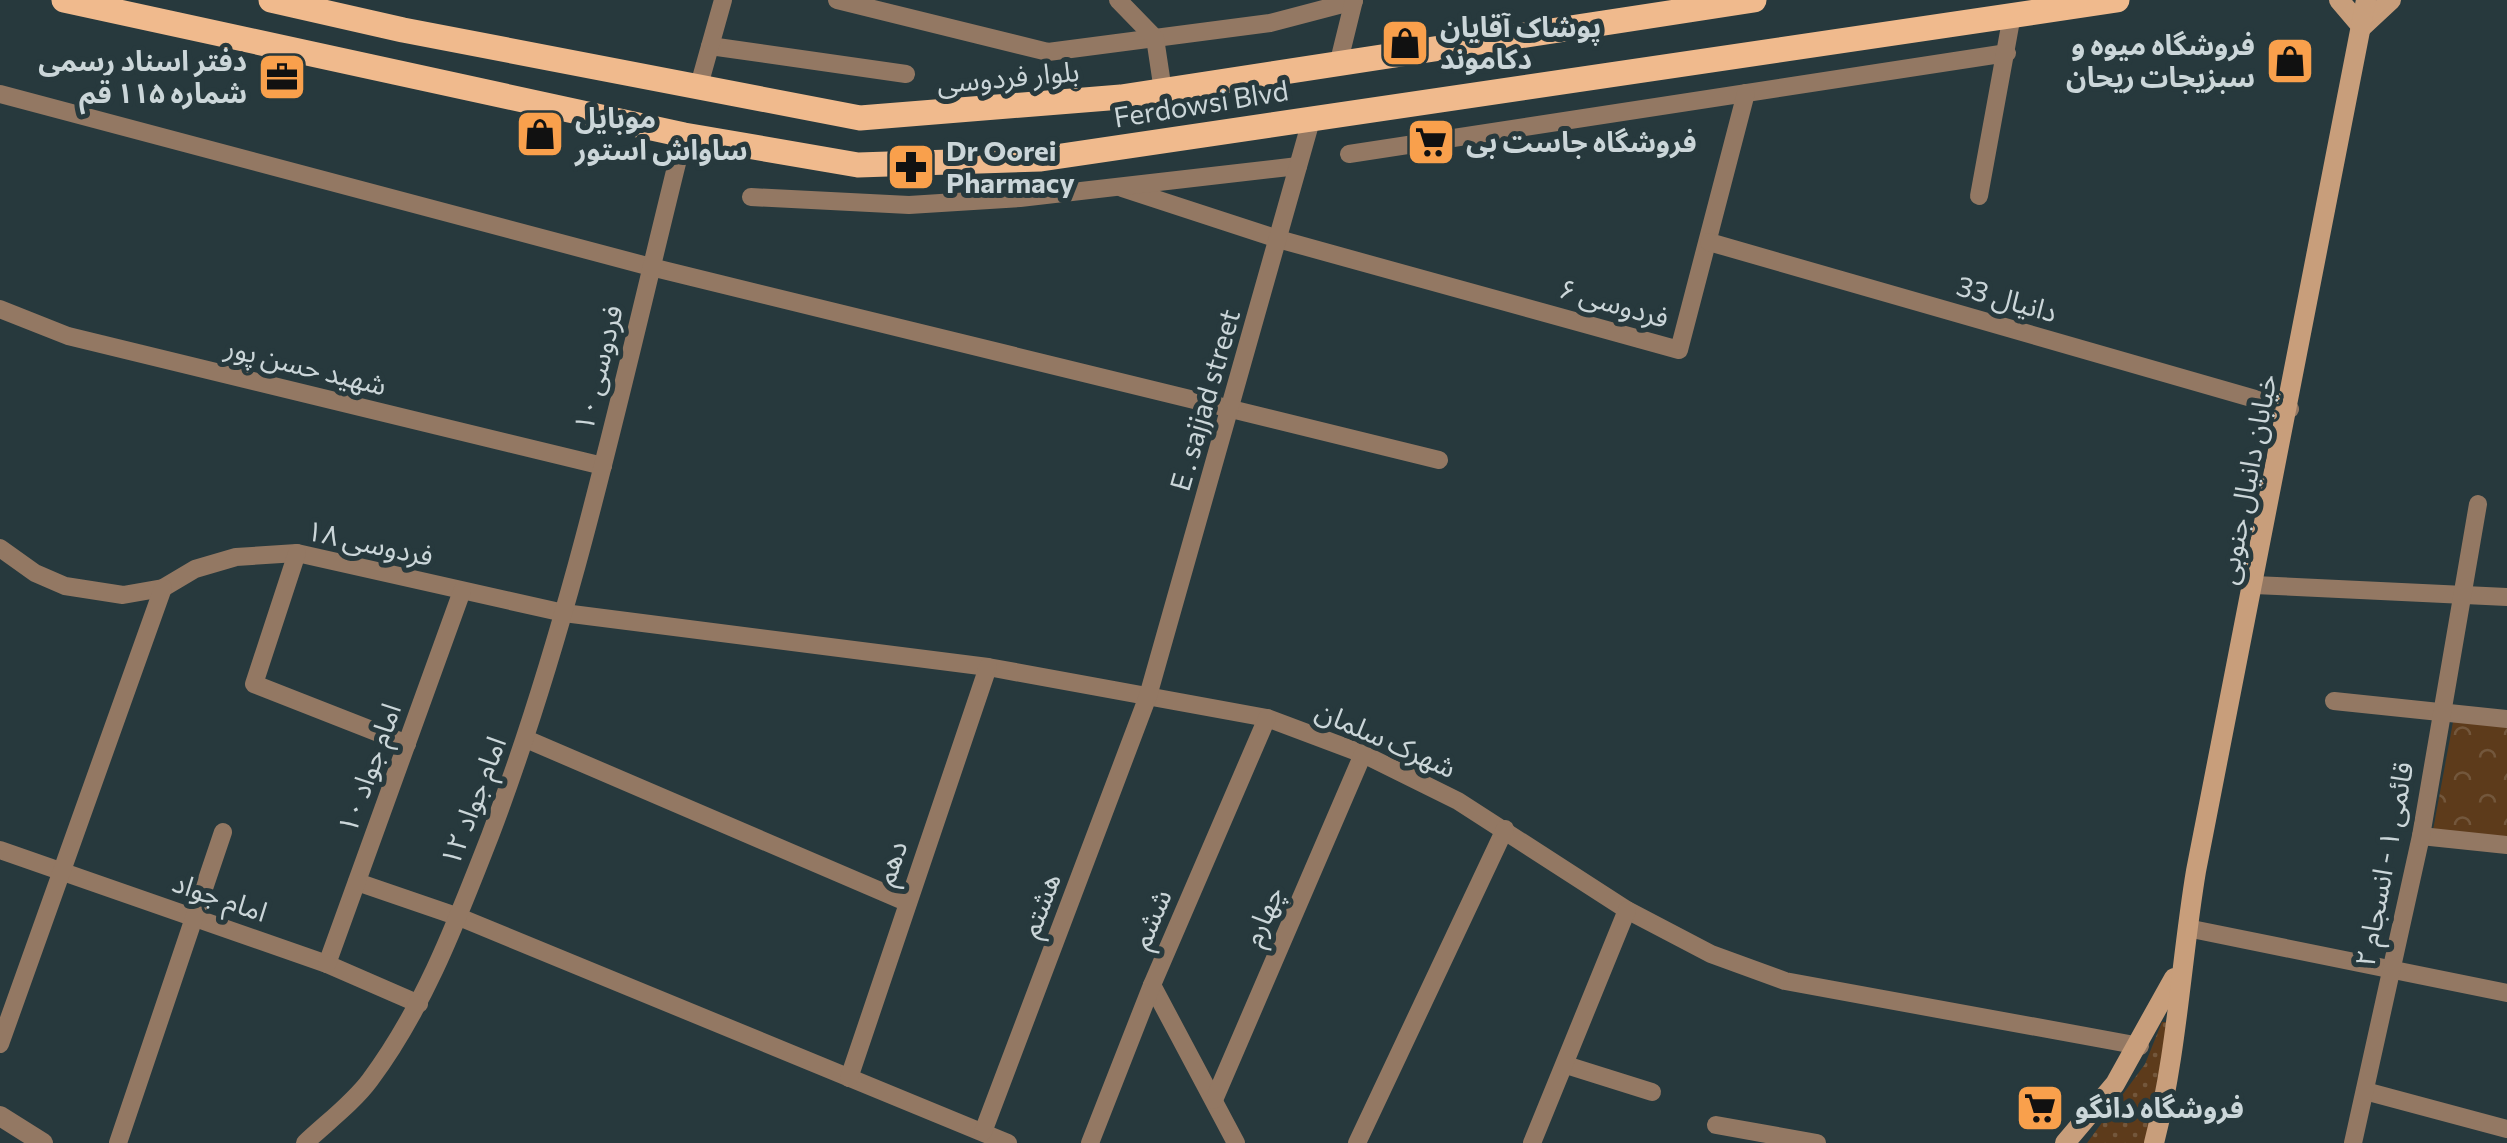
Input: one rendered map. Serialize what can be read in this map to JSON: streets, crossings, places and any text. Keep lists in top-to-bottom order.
{
  "streets": {
    "main road": ["بلوار فردوسی", "Ferdowsi Blvd", "خیابان دانیال جنوبی"],
    "street": [
      "دانیال 33",
      "فردوسی ۶",
      "شهید حسن پور",
      "فردوسی ۱۰",
      "E . sajjad street",
      "فردوسی ۱۸",
      "شهرک سلمان",
      "امام جواد ۱۰",
      "امام جواد ۱۲",
      "دهم",
      "قائمی ۱ - انسجام ۲",
      "امام جواد",
      "هشتم",
      "چهارم",
      "ششم"
    ]
  },
  "crossings": [
    ["Ferdowsi Blvd", "فردوسی ۱۰"],
    ["Ferdowsi Blvd", "E . sajjad street"],
    ["دانیال 33", "فردوسی ۶"],
    ["دانیال 33", "خیابان دانیال جنوبی"],
    ["فردوسی ۶", "E . sajjad street"],
    ["شهید حسن پور", "فردوسی ۱۰"],
    ["فردوسی ۱۰", "فردوسی ۱۸"],
    ["فردوسی ۱۰", "شهرک سلمان"],
    ["فردوسی ۱۰", "امام جواد ۱۲"],
    ["E . sajjad street", "شهرک سلمان"],
    ["E . sajjad street", "هشتم"],
    ["خیابان دانیال جنوبی", "شهرک سلمان"],
    ["فردوسی ۱۸", "شهرک سلمان"],
    ["فردوسی ۱۸", "امام جواد ۱۰"],
    ["فردوسی ۱۸", "امام جواد ۱۲"],
    ["شهرک سلمان", "امام جواد ۱۲"],
    ["شهرک سلمان", "دهم"],
    ["شهرک سلمان", "هشتم"],
    ["شهرک سلمان", "چهارم"],
    ["شهرک سلمان", "ششم"],
    ["امام جواد ۱۰", "امام جواد"],
    ["امام جواد ۱۲", "امام جواد"]
  ],
  "places": {
    "shop": ["پوشاک آقایان دکاموند", "فروشگاه میوه و سبزیجات ریحان", "موبایل ساواش استور"],
    "office": ["دفتر اسناد رسمی شماره ۱۱۵ قم"],
    "supermarket": ["فروشگاه جاست بی", "فروشگاه دانگو"],
    "pharmacy": ["Dr Oorei Pharmacy"]
  }
}
